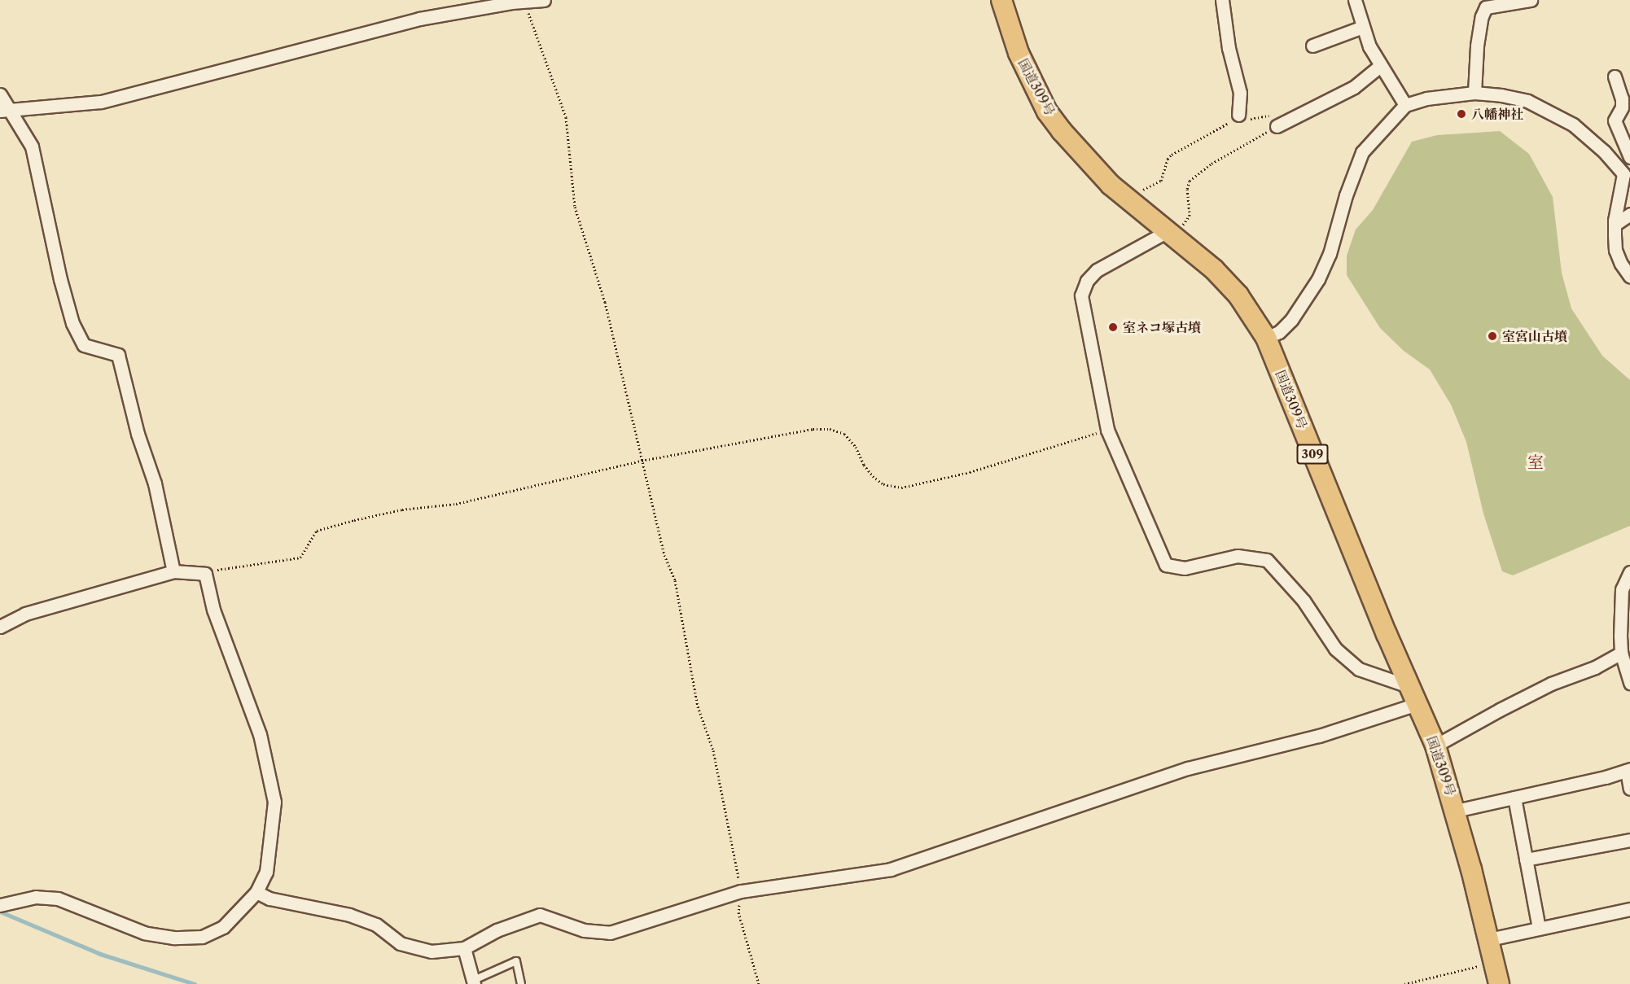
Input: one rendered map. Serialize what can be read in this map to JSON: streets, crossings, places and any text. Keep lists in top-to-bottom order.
{
  "streets": {
    "highway": ["国道309号", "309"]
  },
  "districts": ["室"],
  "places": ["八幡神社", "室ネコ塚古墳", "室宮山古墳"]
}
